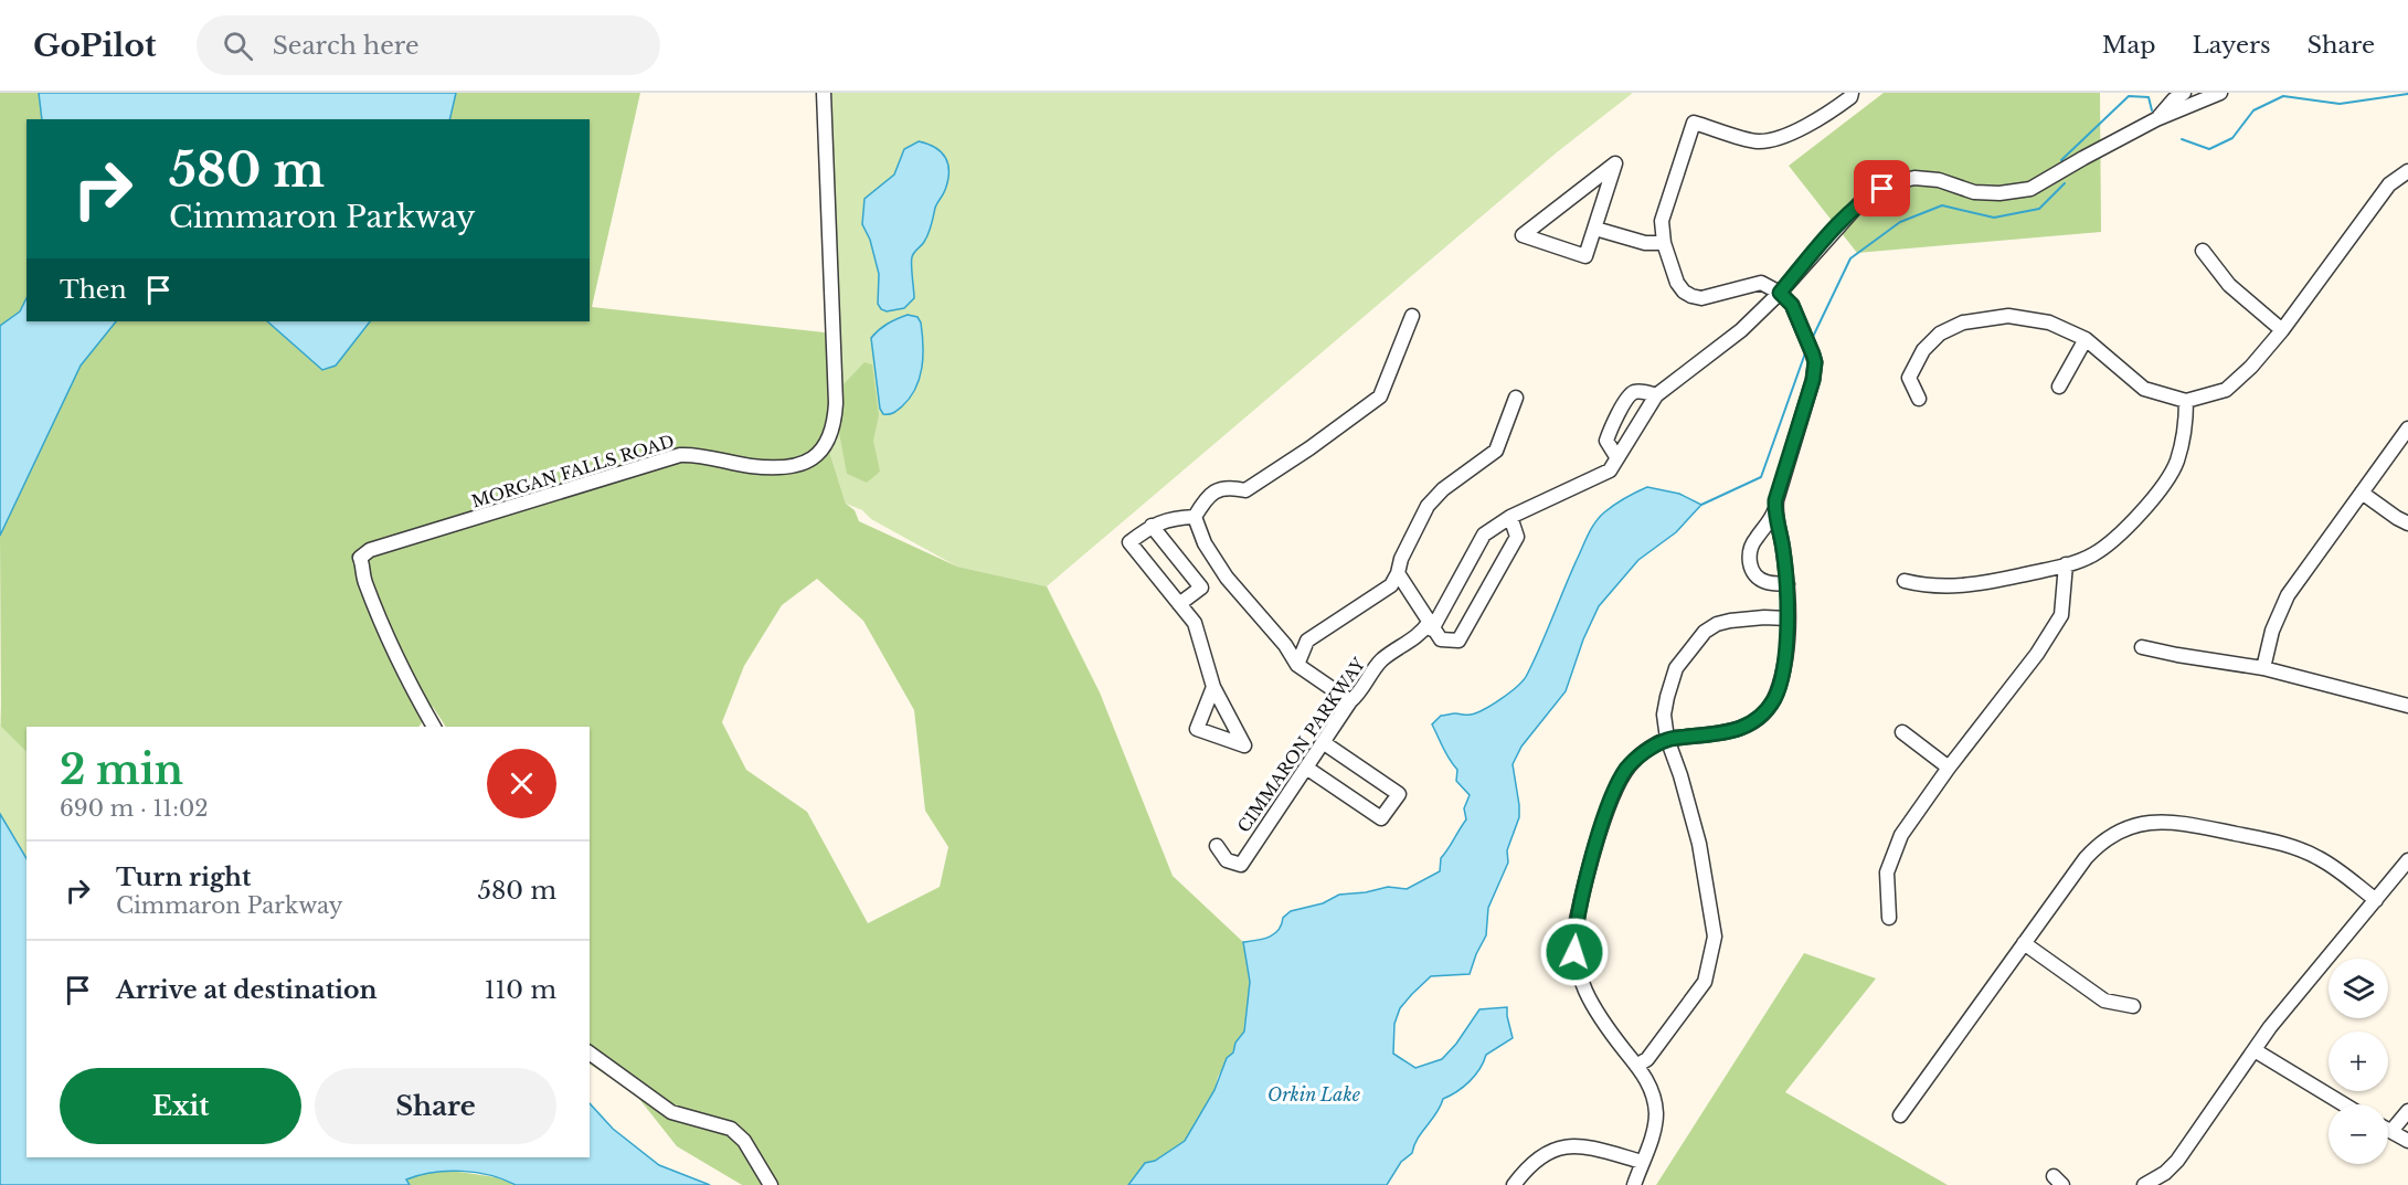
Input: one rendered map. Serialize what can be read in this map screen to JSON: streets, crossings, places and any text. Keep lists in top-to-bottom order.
{
  "streets": {
    "street": ["MORGAN FALLS ROAD", "CIMMARON PARKWAY"]
  },
  "water": ["Orkin Lake"],
  "page": {
    "header": "GoPilot",
    "search": "Search here",
    "nav": ["Map", "Layers", "Share"],
    "turn": ["580 m", "Cimmaron Parkway"],
    "then": "Then",
    "heading": ["2 min", "690 m · 11:02"],
    "list": [
      {
        "name": "Turn right",
        "note": "Cimmaron Parkway",
        "value": "580 m"
      },
      {
        "name": "Arrive at destination",
        "value": "110 m"
      }
    ],
    "map_buttons": ["+", "−"],
    "buttons": ["Exit", "Share"]
  }
}
